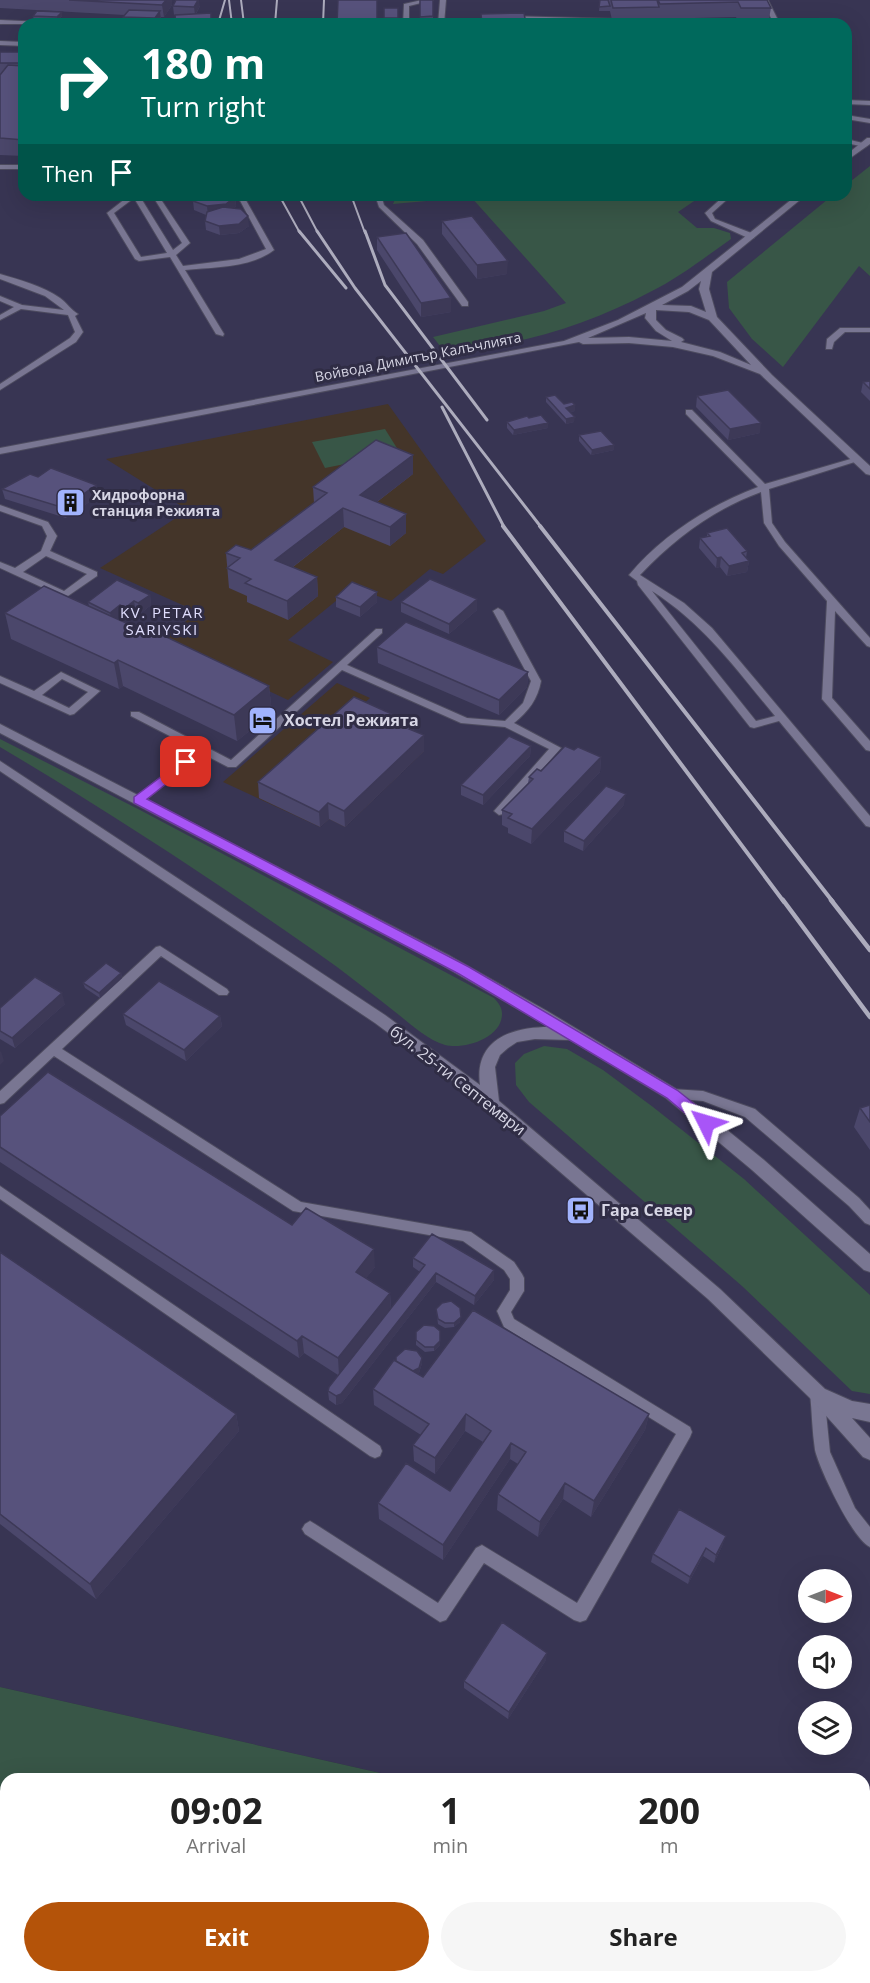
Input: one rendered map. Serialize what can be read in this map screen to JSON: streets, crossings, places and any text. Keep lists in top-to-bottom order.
{
  "streets": {
    "street": ["Войвода Димитър Калъчлията", "бул. 25-ти Септември"]
  },
  "districts": ["KV. PETAR SARIYSKI"],
  "places": {
    "building": ["Хидрофорна станция Режията"],
    "hotel": ["Хостел Режията"],
    "bus stop": ["Гара Север"]
  },
  "north": "right",
  "page": {
    "turn": ["180 m", "Turn right"],
    "then": "Then",
    "eta": [
      "09:02",
      "Arrival",
      "1",
      "min",
      "200",
      "m"
    ],
    "buttons": ["Exit", "Share"]
  }
}
